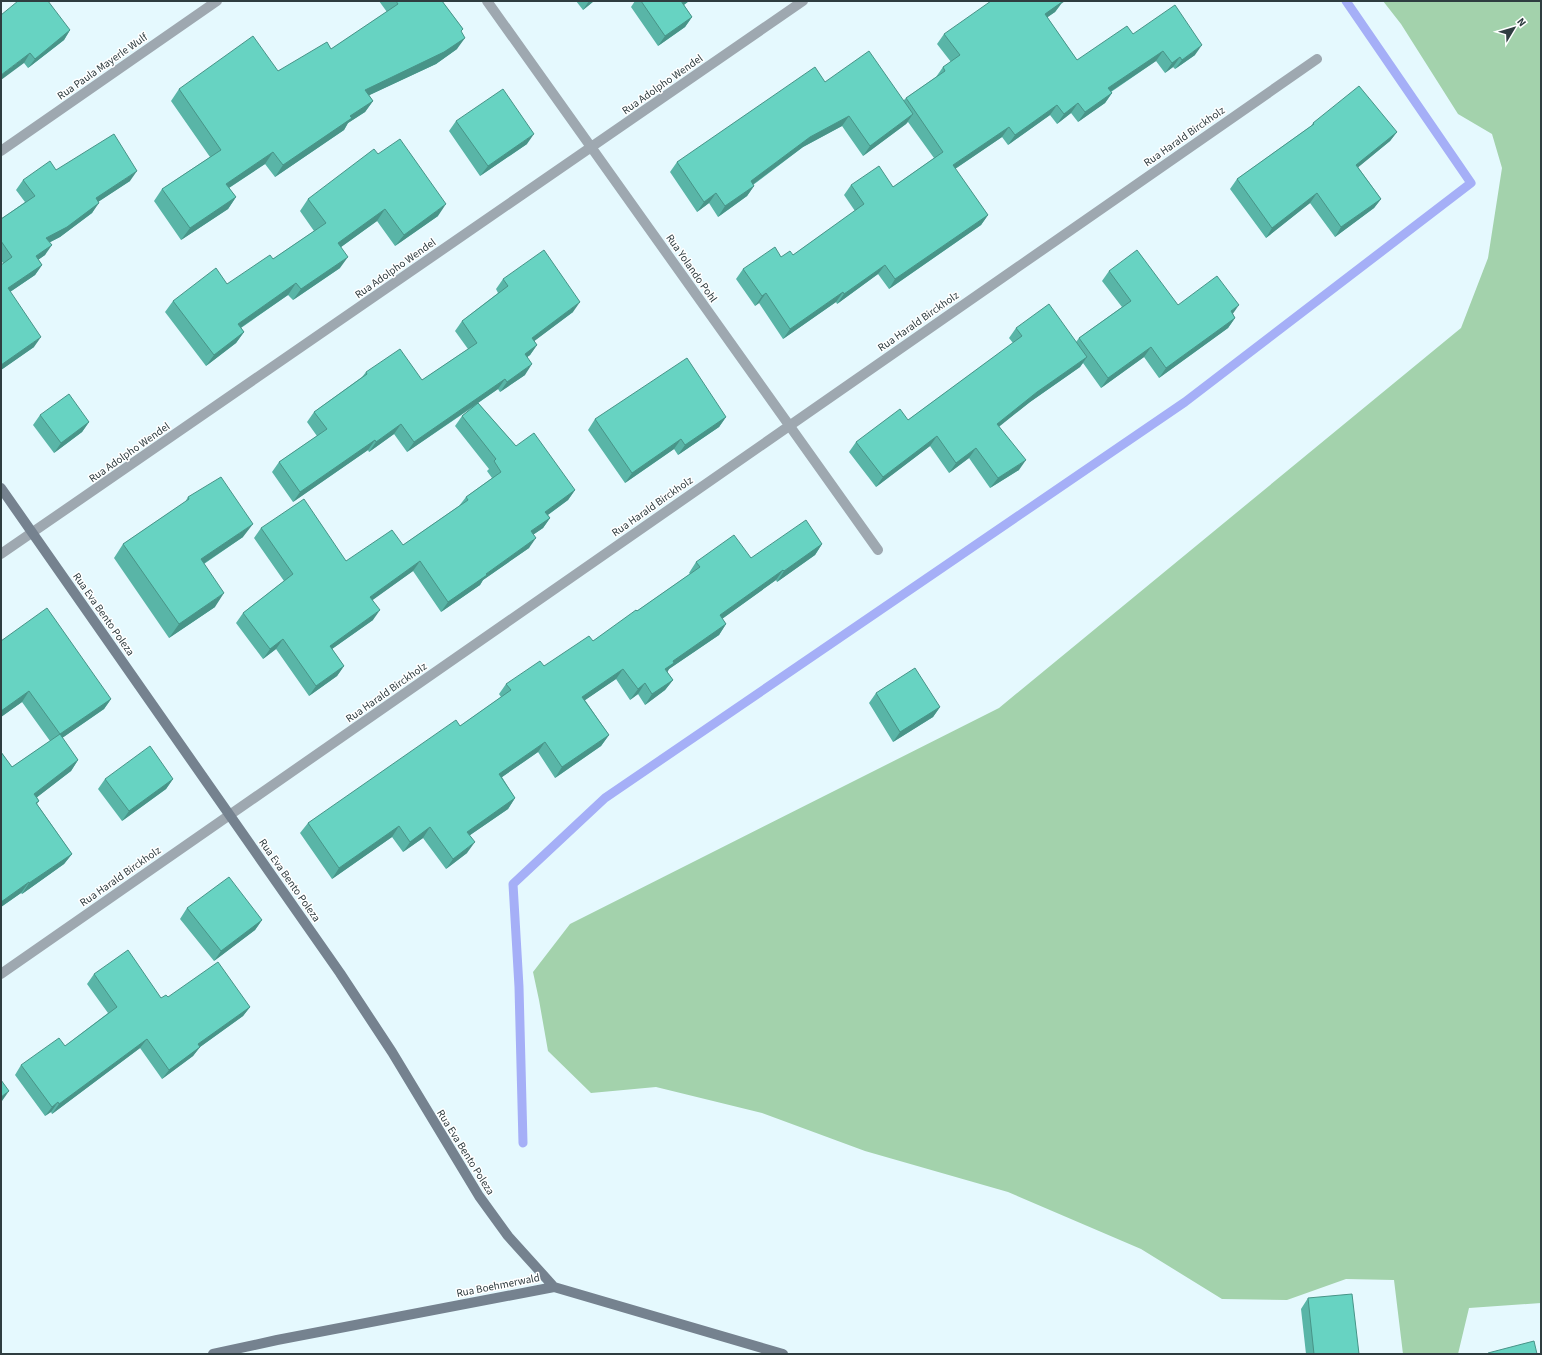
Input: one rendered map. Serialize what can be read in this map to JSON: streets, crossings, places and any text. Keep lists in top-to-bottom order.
{
  "streets": {
    "street": [
      "Rua Paula Mayerle Wulf",
      "Rua Adolpho Wendel",
      "Rua Harald Birckholz",
      "Rua Yolando Pohl",
      "Rua Eva Bento Poleza",
      "Rua Boehmerwald"
    ]
  },
  "crossings": [
    ["Rua Adolpho Wendel", "Rua Yolando Pohl"],
    ["Rua Adolpho Wendel", "Rua Eva Bento Poleza"],
    ["Rua Harald Birckholz", "Rua Yolando Pohl"],
    ["Rua Harald Birckholz", "Rua Eva Bento Poleza"],
    ["Rua Eva Bento Poleza", "Rua Boehmerwald"]
  ],
  "north": "top right"
}
